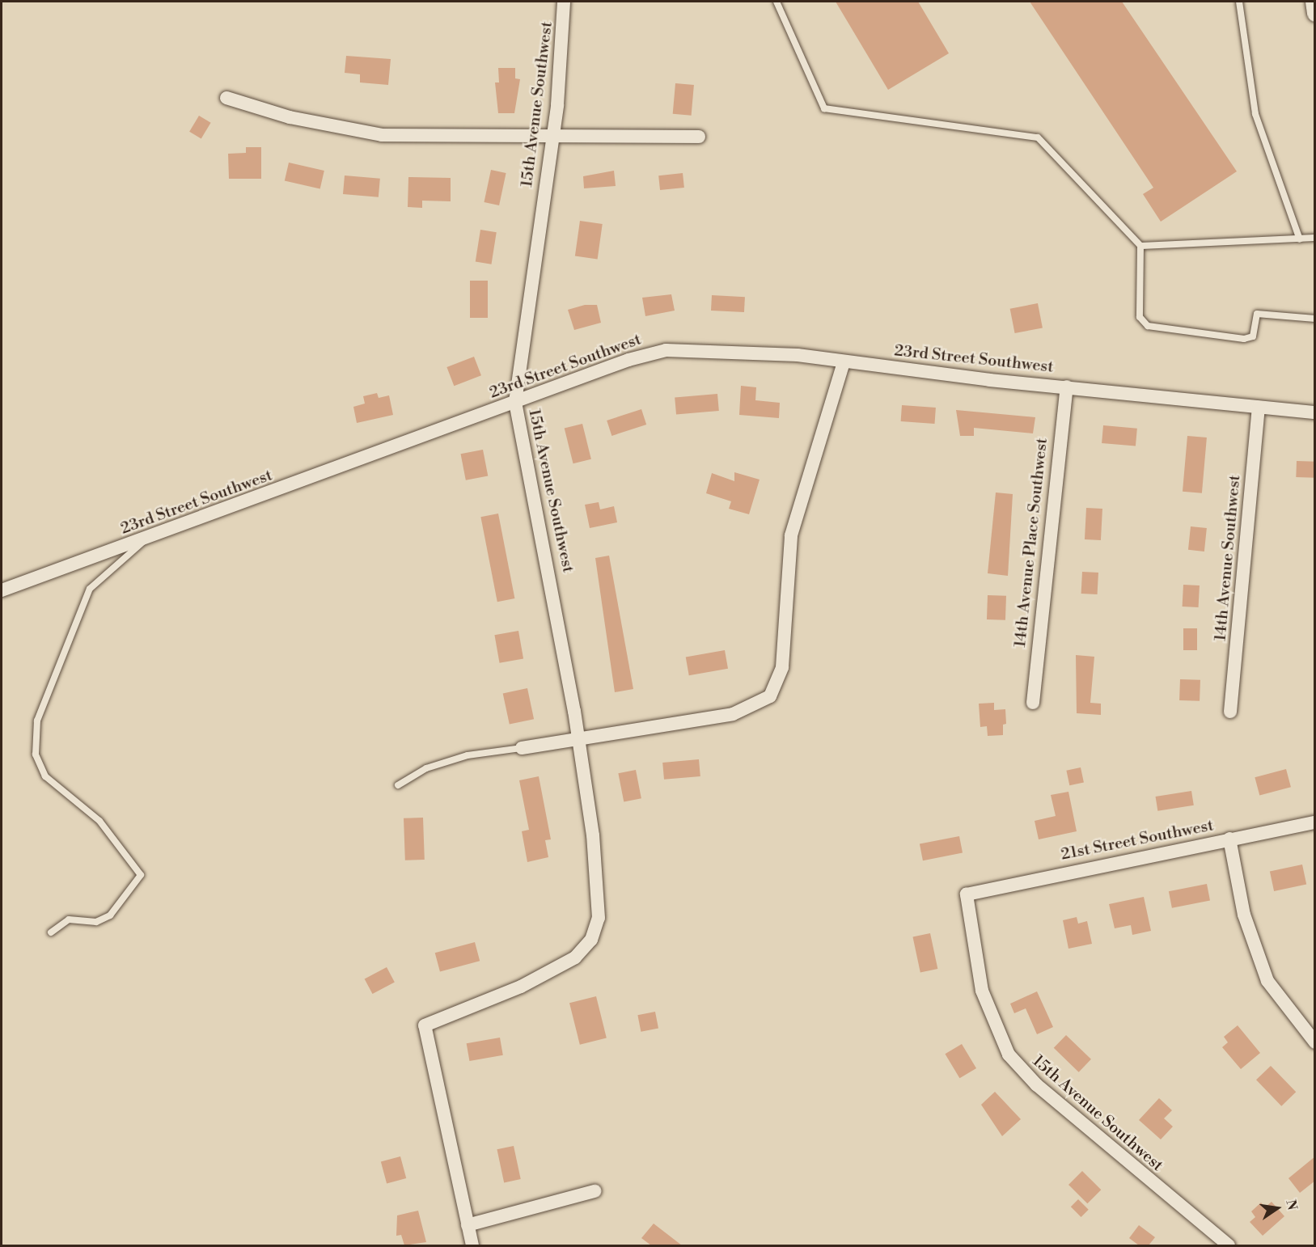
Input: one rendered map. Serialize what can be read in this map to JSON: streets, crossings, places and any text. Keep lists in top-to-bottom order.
{
  "streets": {
    "street": [
      "15th Avenue Southwest",
      "23rd Street Southwest",
      "14th Avenue Place Southwest",
      "14th Avenue Southwest",
      "21st Street Southwest"
    ]
  },
  "crossings": [
    ["15th Avenue Southwest", "23rd Street Southwest"],
    ["15th Avenue Southwest", "21st Street Southwest"],
    ["23rd Street Southwest", "14th Avenue Place Southwest"],
    ["23rd Street Southwest", "14th Avenue Southwest"]
  ],
  "north": "right"
}
